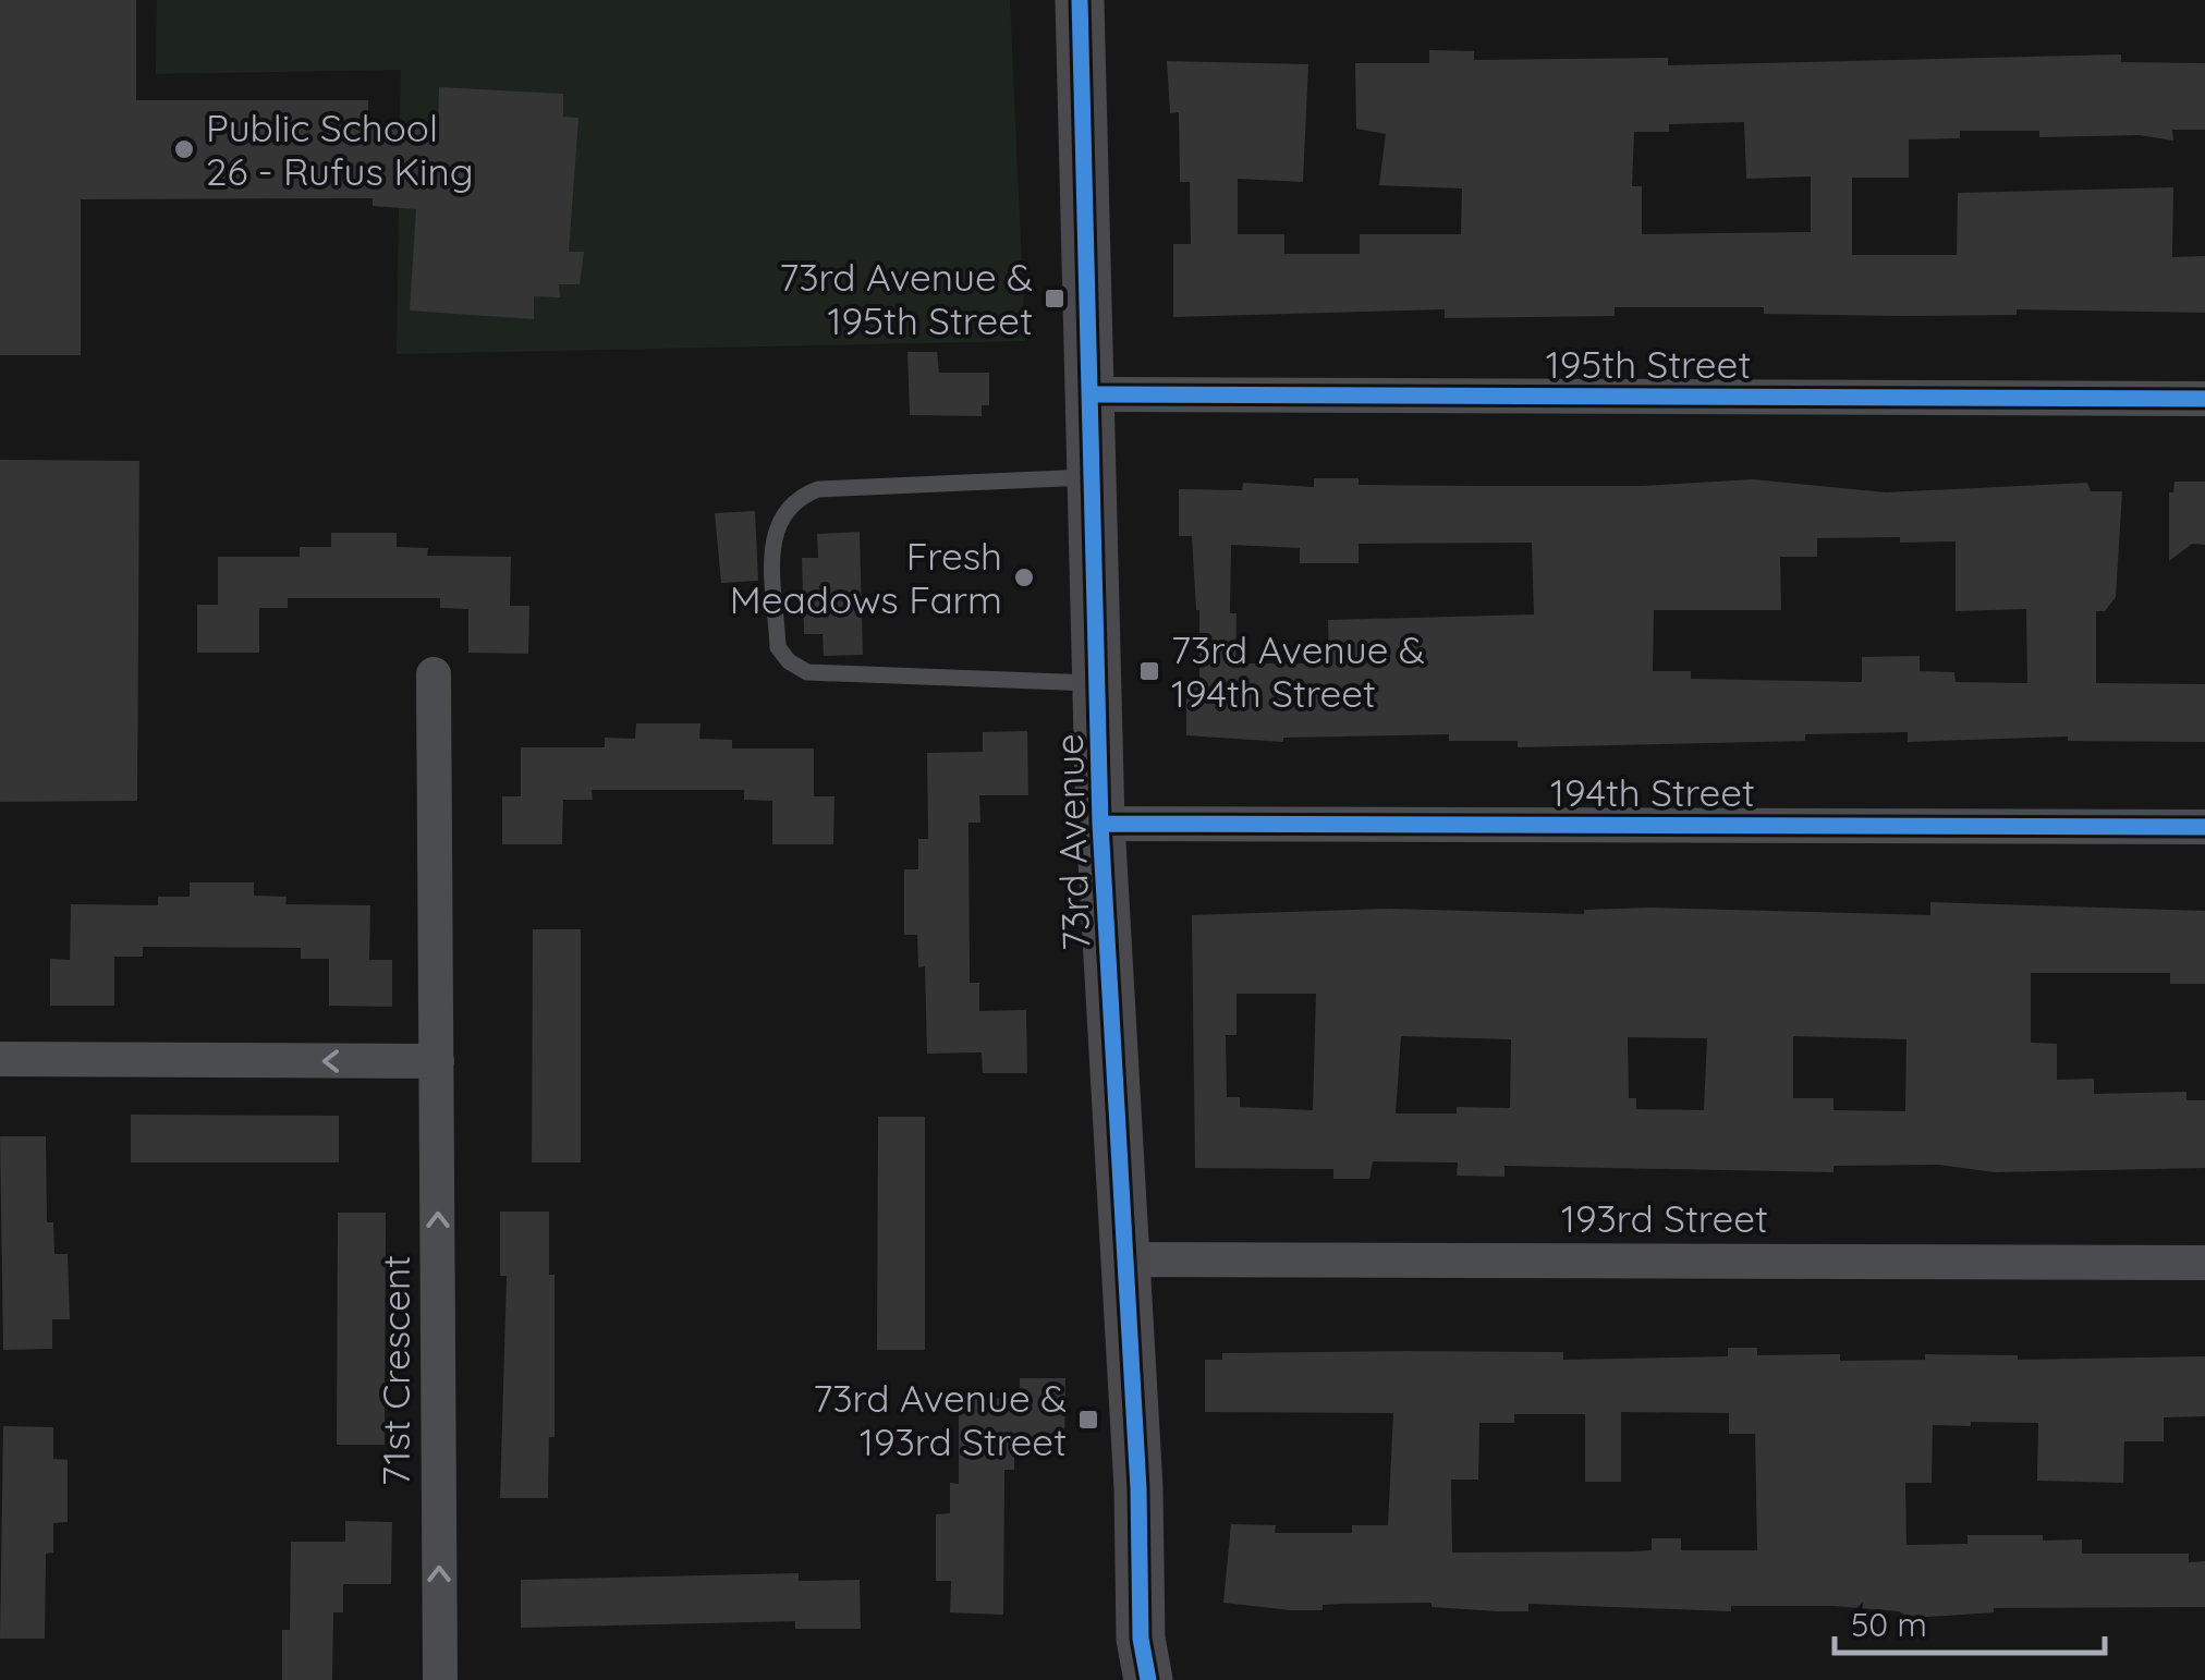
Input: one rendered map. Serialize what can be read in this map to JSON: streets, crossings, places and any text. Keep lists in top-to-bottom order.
{
  "streets": {
    "street": [
      "195th Street",
      "194th Street",
      "73rd Avenue",
      "193rd Street",
      "71st Crescent"
    ]
  },
  "crossings": [
    ["195th Street", "73rd Avenue"],
    ["194th Street", "73rd Avenue"],
    ["73rd Avenue", "193rd Street"]
  ],
  "one_way": ["71st Crescent"],
  "places": {
    "other": ["Public School 26 - Rufus King", "Fresh Meadows Farm"],
    "transit": ["73rd Avenue & 195th Street", "73rd Avenue & 194th Street", "73rd Avenue & 193rd Street"]
  },
  "scale_bar": "50 m"
}
